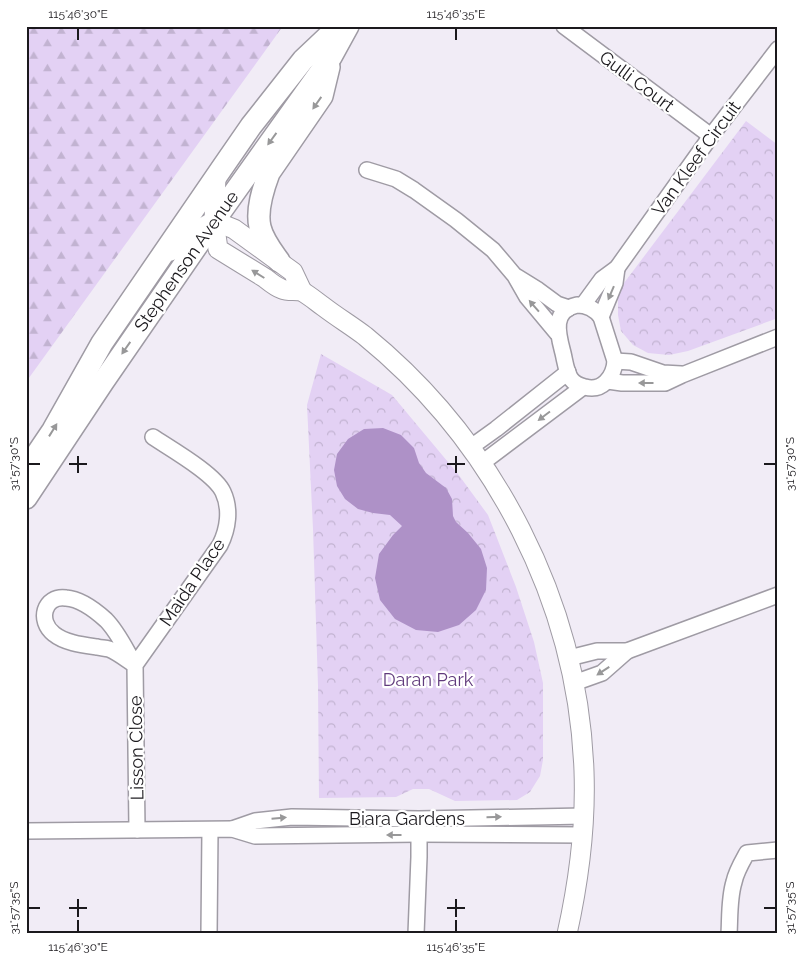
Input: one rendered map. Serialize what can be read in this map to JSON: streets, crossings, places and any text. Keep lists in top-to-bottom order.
{
  "streets": {
    "main road": ["Stephenson Avenue"],
    "street": [
      "Gulli Court",
      "Van Kleef Circuit",
      "Maida Place",
      "Lisson Close",
      "Biara Gardens"
    ]
  },
  "crossings": [
    ["Gulli Court", "Van Kleef Circuit"],
    ["Maida Place", "Lisson Close"],
    ["Lisson Close", "Biara Gardens"]
  ],
  "parks": ["Daran Park"],
  "coordinates": [
    "115°46'30\"E",
    "115°46'35\"E",
    "31°57'30\"S",
    "31°57'35\"S"
  ]
}
